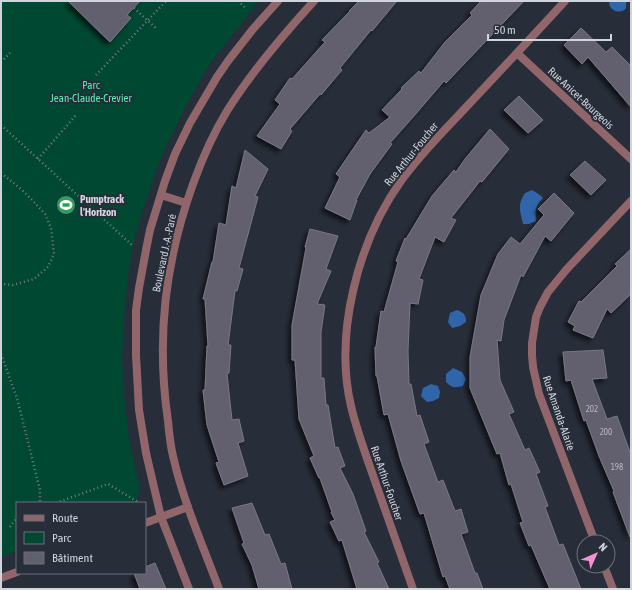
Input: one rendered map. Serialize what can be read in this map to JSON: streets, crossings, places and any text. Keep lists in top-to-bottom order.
{
  "streets": {
    "street": [
      "Rue Anicet-Bourgeois",
      "Rue Arthur-Foucher",
      "Boulevard J.-A.-Paré",
      "Rue Amanda-Alarie"
    ]
  },
  "crossings": [
    ["Rue Anicet-Bourgeois", "Rue Arthur-Foucher"]
  ],
  "parks": ["Parc Jean-Claude-Crevier"],
  "places": {
    "sports": ["Pumptrack l'Horizon"]
  },
  "house_numbers": ["202", "200", "198"],
  "legend": ["Route", "Parc", "Bâtiment"],
  "scale_bar": "50 m",
  "north": "top right"
}
